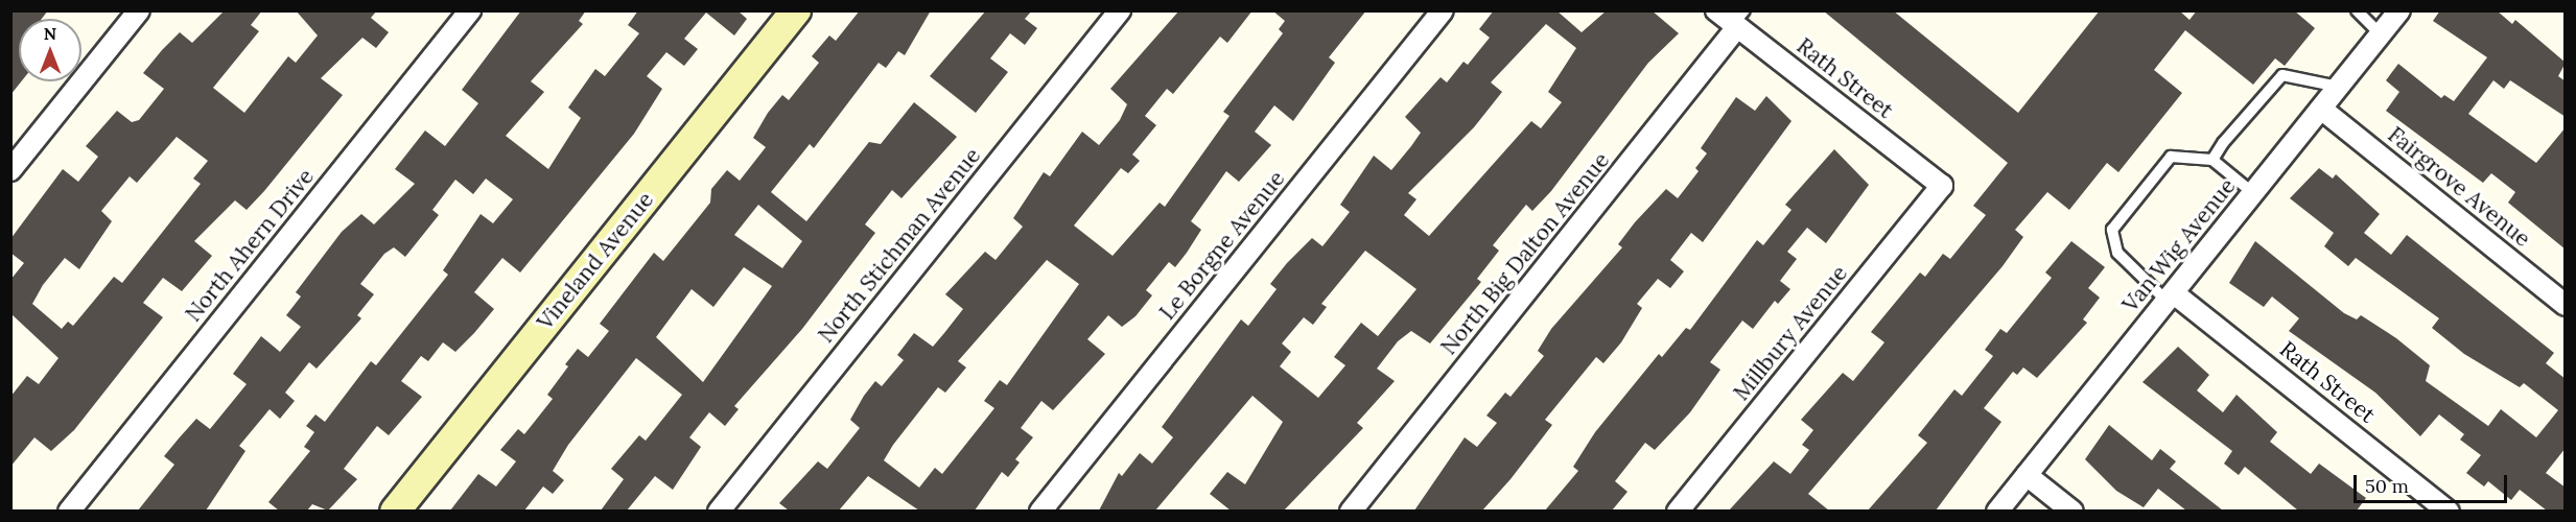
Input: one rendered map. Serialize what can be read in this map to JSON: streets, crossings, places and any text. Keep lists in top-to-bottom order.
{
  "streets": {
    "street": [
      "Rath Street",
      "Fairgrove Avenue",
      "North Ahern Drive",
      "North Stichman Avenue",
      "Le Borgne Avenue",
      "Van Wig Avenue",
      "North Big Dalton Avenue",
      "Vineland Avenue",
      "Millbury Avenue"
    ]
  },
  "crossings": [
    ["Rath Street", "Van Wig Avenue"],
    ["Rath Street", "North Big Dalton Avenue"],
    ["Rath Street", "Millbury Avenue"],
    ["Fairgrove Avenue", "Van Wig Avenue"]
  ],
  "scale_bar": "50 m",
  "north": "top"
}
